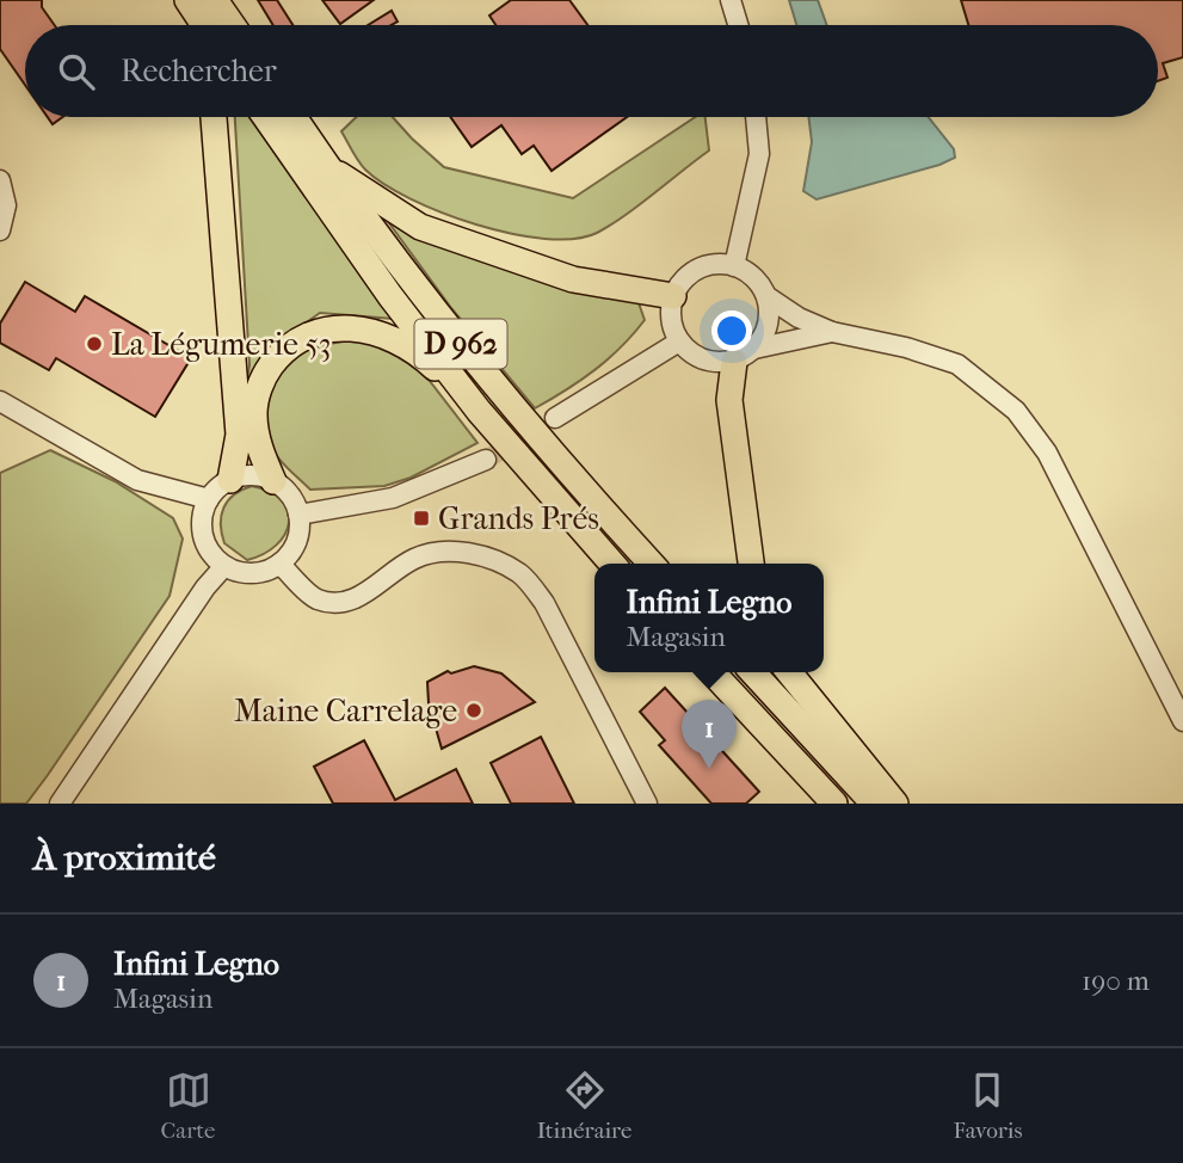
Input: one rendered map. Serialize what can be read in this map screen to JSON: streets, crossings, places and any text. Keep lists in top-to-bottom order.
{
  "streets": {
    "main road": ["D 962"]
  },
  "places": {
    "other": ["La Légumerie 53", "Maine Carrelage"],
    "transit": ["Grands Prés"]
  },
  "page": {
    "search": "Rechercher",
    "popup": ["Infini Legno", "Magasin"],
    "pins": "1",
    "heading": "À proximité",
    "list": [
      {
        "mark": "1",
        "name": "Infini Legno",
        "note": "Magasin",
        "value": "190 m"
      }
    ],
    "nav": ["Carte", "Itinéraire", "Favoris"]
  }
}
